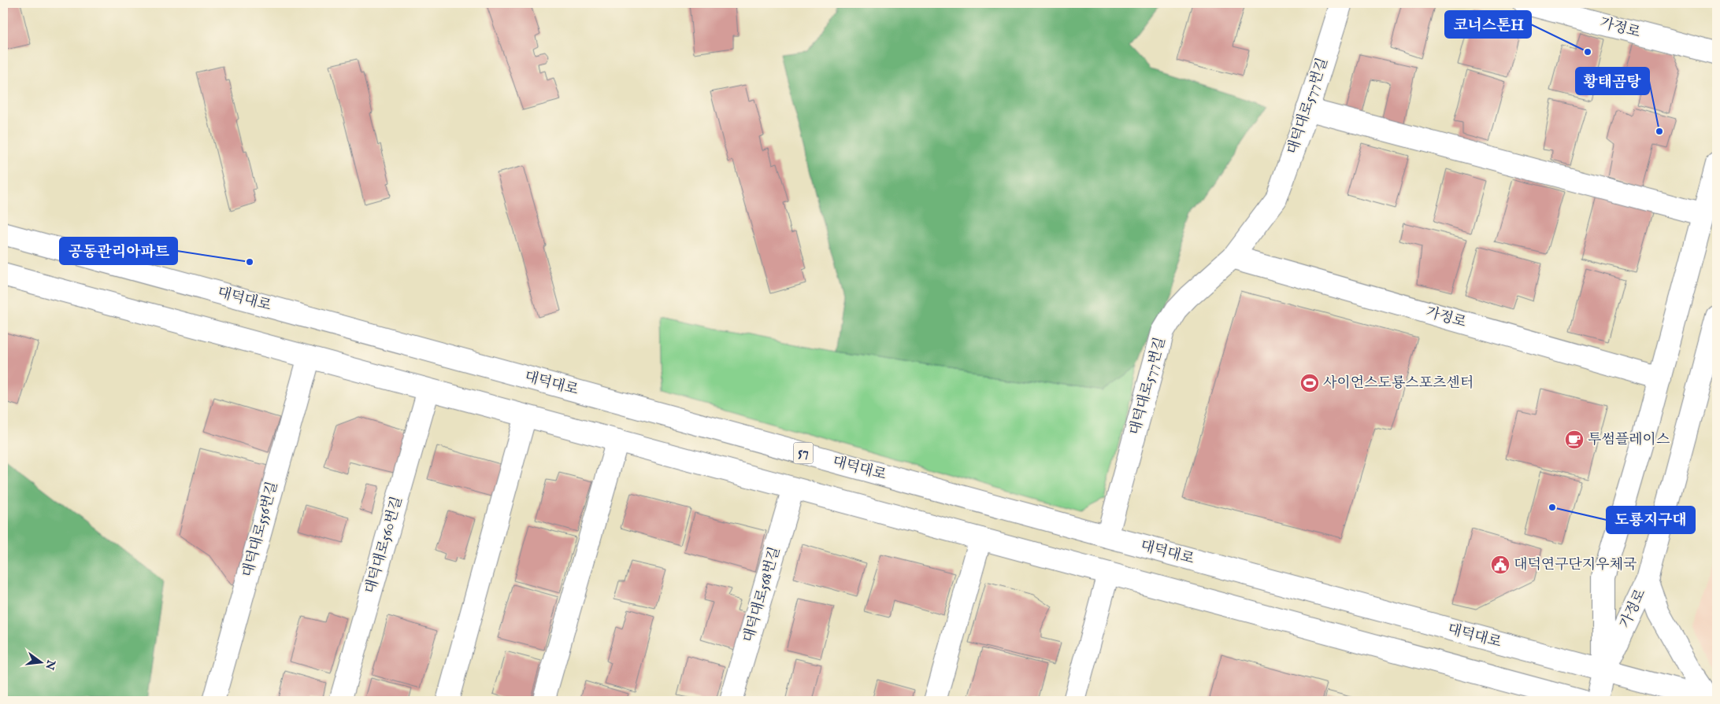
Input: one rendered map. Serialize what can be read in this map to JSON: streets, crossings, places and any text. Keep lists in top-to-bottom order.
{
  "streets": {
    "main road": [
      "가정로",
      "대덕대로577번길",
      "대덕대로",
      "57",
      "대덕대로556번길",
      "대덕대로560번길",
      "대덕대로568번길"
    ]
  },
  "crossings": [
    ["가정로", "대덕대로577번길"],
    ["가정로", "대덕대로"],
    ["대덕대로577번길", "대덕대로"]
  ],
  "places": {
    "other": [
      "코너스톤H",
      "황태곰탕",
      "공동관리아파트",
      "도룡지구대"
    ],
    "sports": ["사이언스도룡스포츠센터"],
    "cafe": ["투썸플레이스"],
    "public building": ["대덕연구단지우체국"]
  },
  "north": "right"
}
